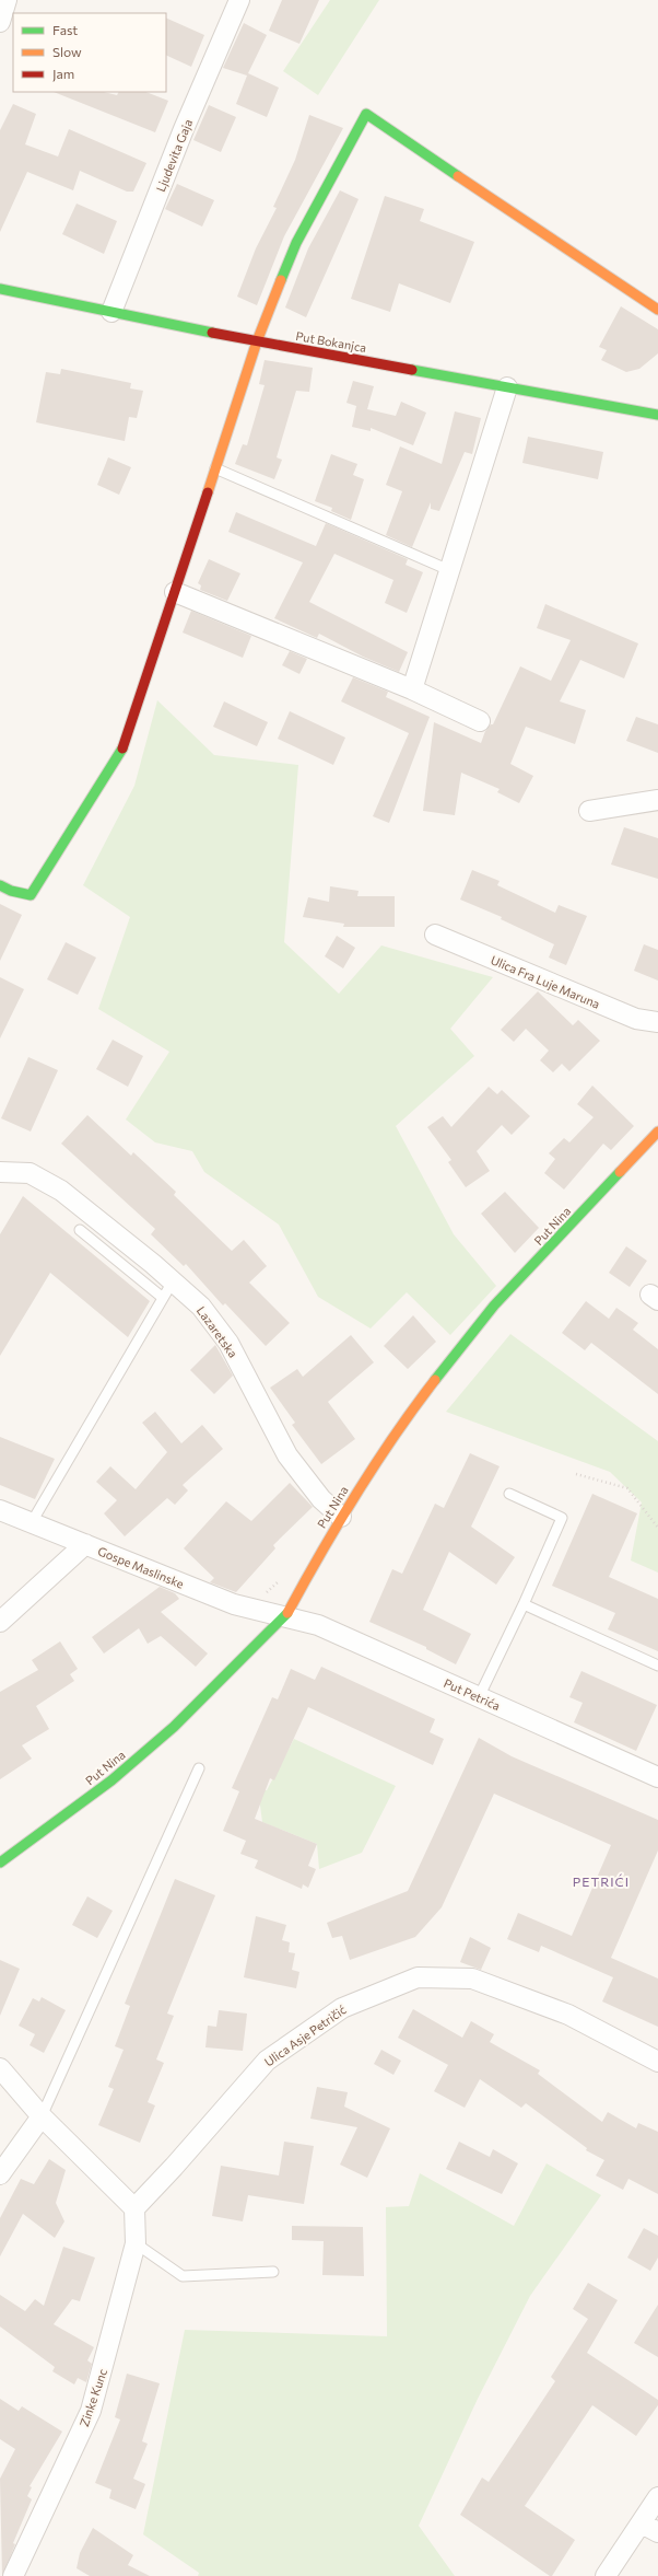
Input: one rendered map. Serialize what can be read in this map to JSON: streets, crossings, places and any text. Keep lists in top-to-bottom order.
{
  "streets": {
    "main road": ["Put Bokanjca", "Put Nina"],
    "street": [
      "Ljudevita Gaja",
      "Ulica Fra Luje Maruna",
      "Lazaretska",
      "Gospe Maslinske",
      "Put Petrića",
      "Ulica Asje Petričić",
      "Zinke Kunc"
    ]
  },
  "crossings": [
    ["Ljudevita Gaja", "Put Bokanjca"],
    ["Put Nina", "Lazaretska"],
    ["Put Nina", "Gospe Maslinske"],
    ["Put Nina", "Put Petrića"],
    ["Gospe Maslinske", "Put Petrića"],
    ["Ulica Asje Petričić", "Zinke Kunc"]
  ],
  "districts": ["PETRIĆI"],
  "legend": ["Fast", "Slow", "Jam"]
}
